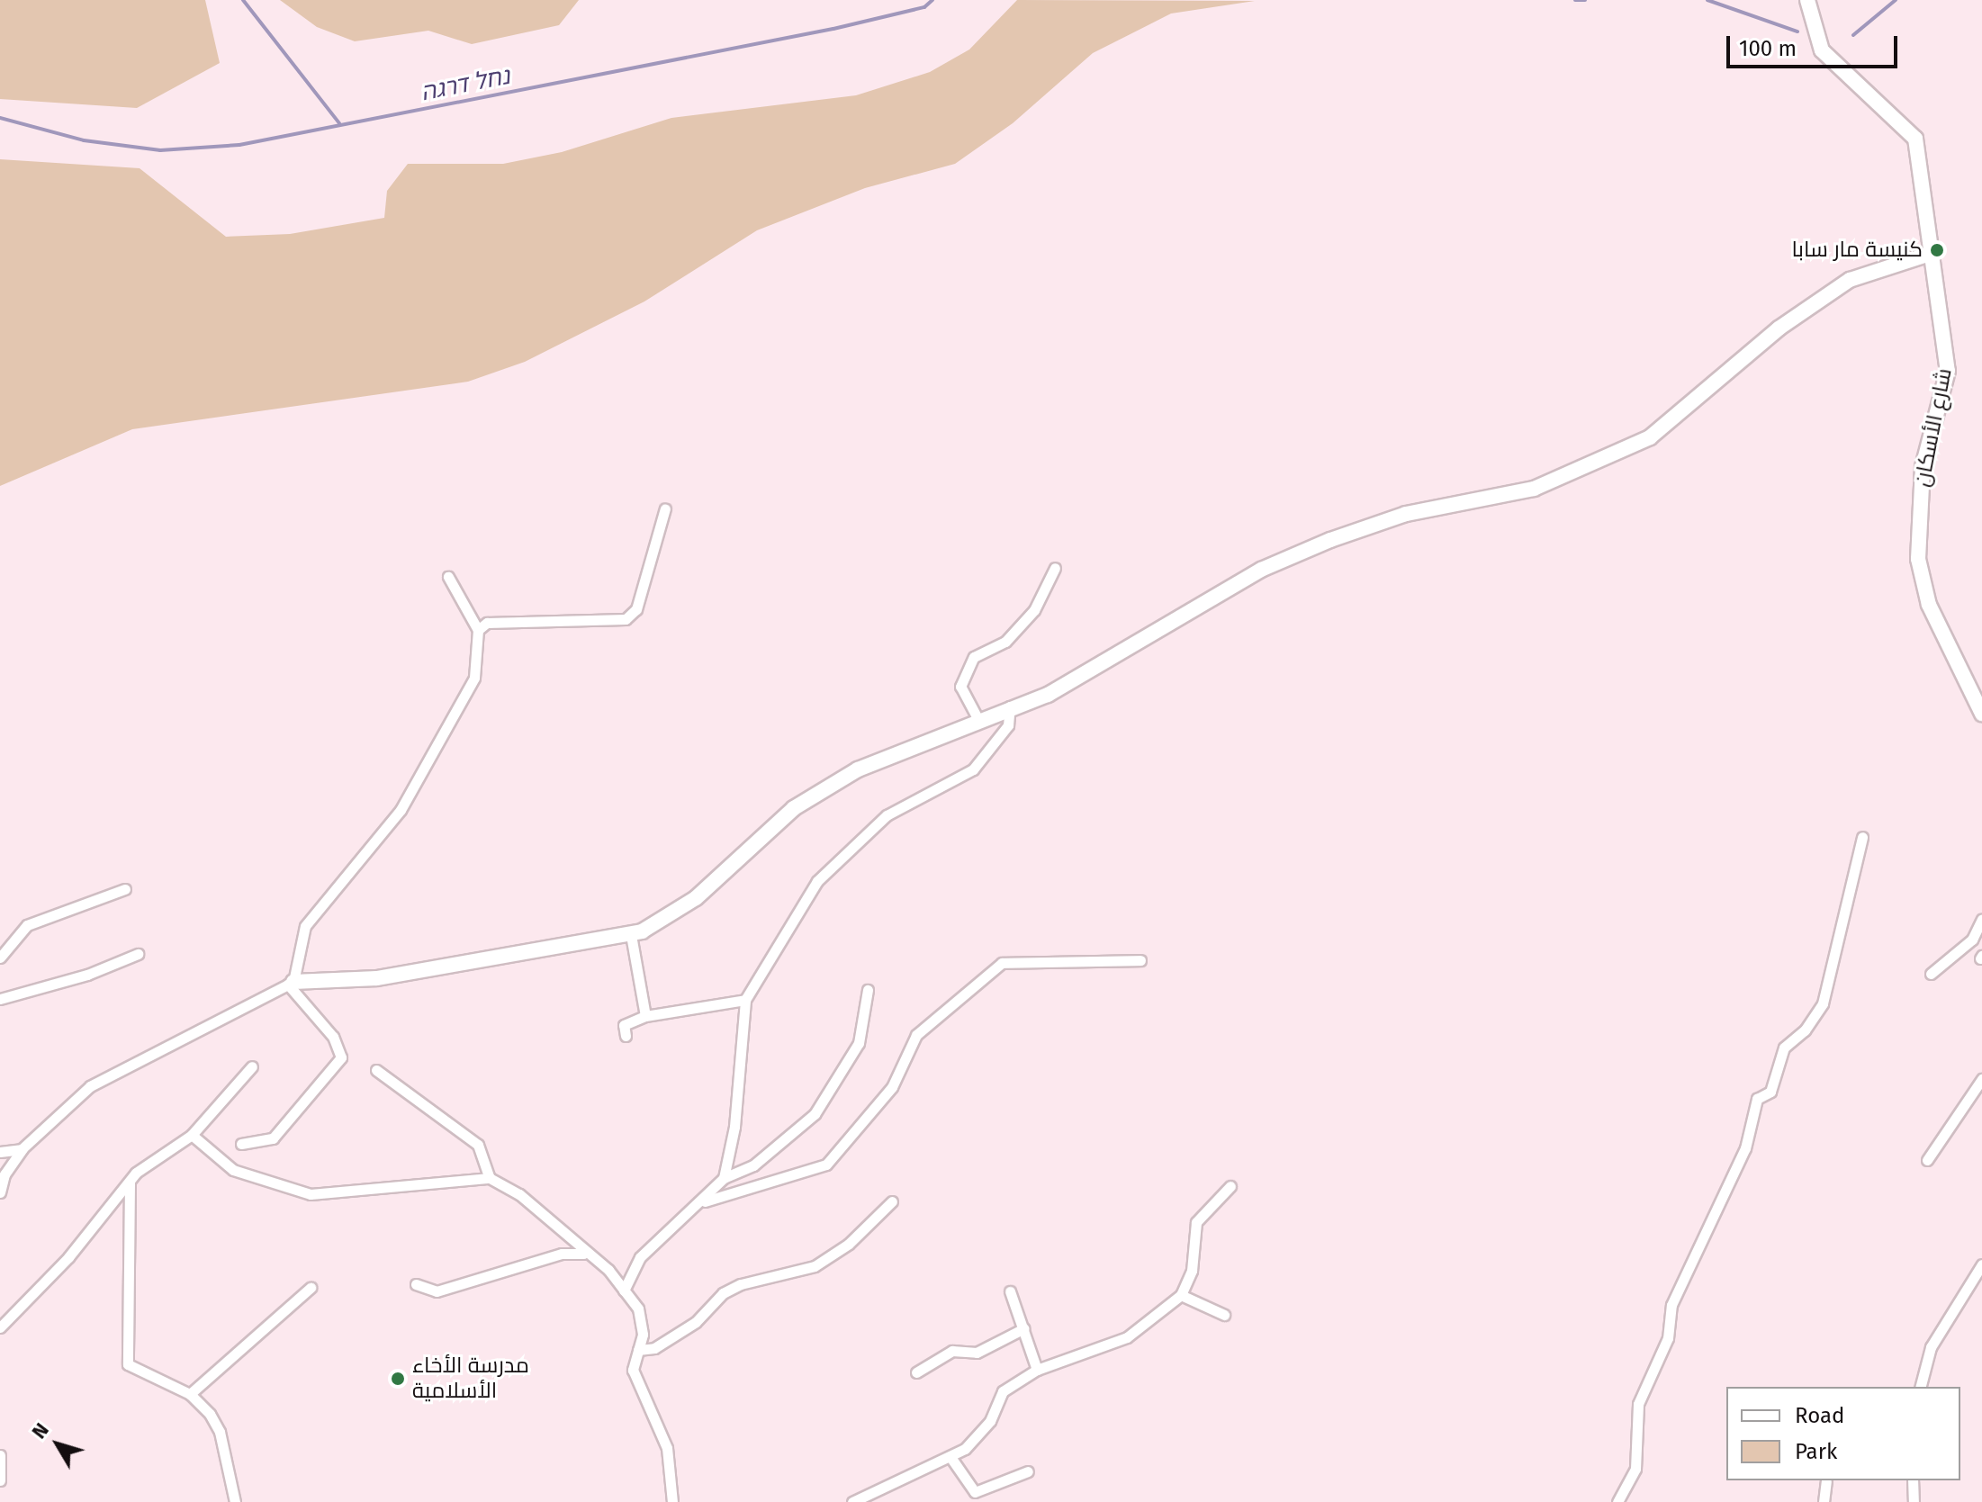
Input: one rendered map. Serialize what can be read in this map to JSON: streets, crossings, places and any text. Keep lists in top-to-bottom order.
{
  "streets": {
    "street": ["شارع الأسكان"]
  },
  "water": ["נחל דרגה"],
  "places": ["كنيسة مار سابا", "مدرسة الأخاء الأسلامية"],
  "legend": ["Road", "Park"],
  "scale_bar": "100 m",
  "north": "top left"
}
